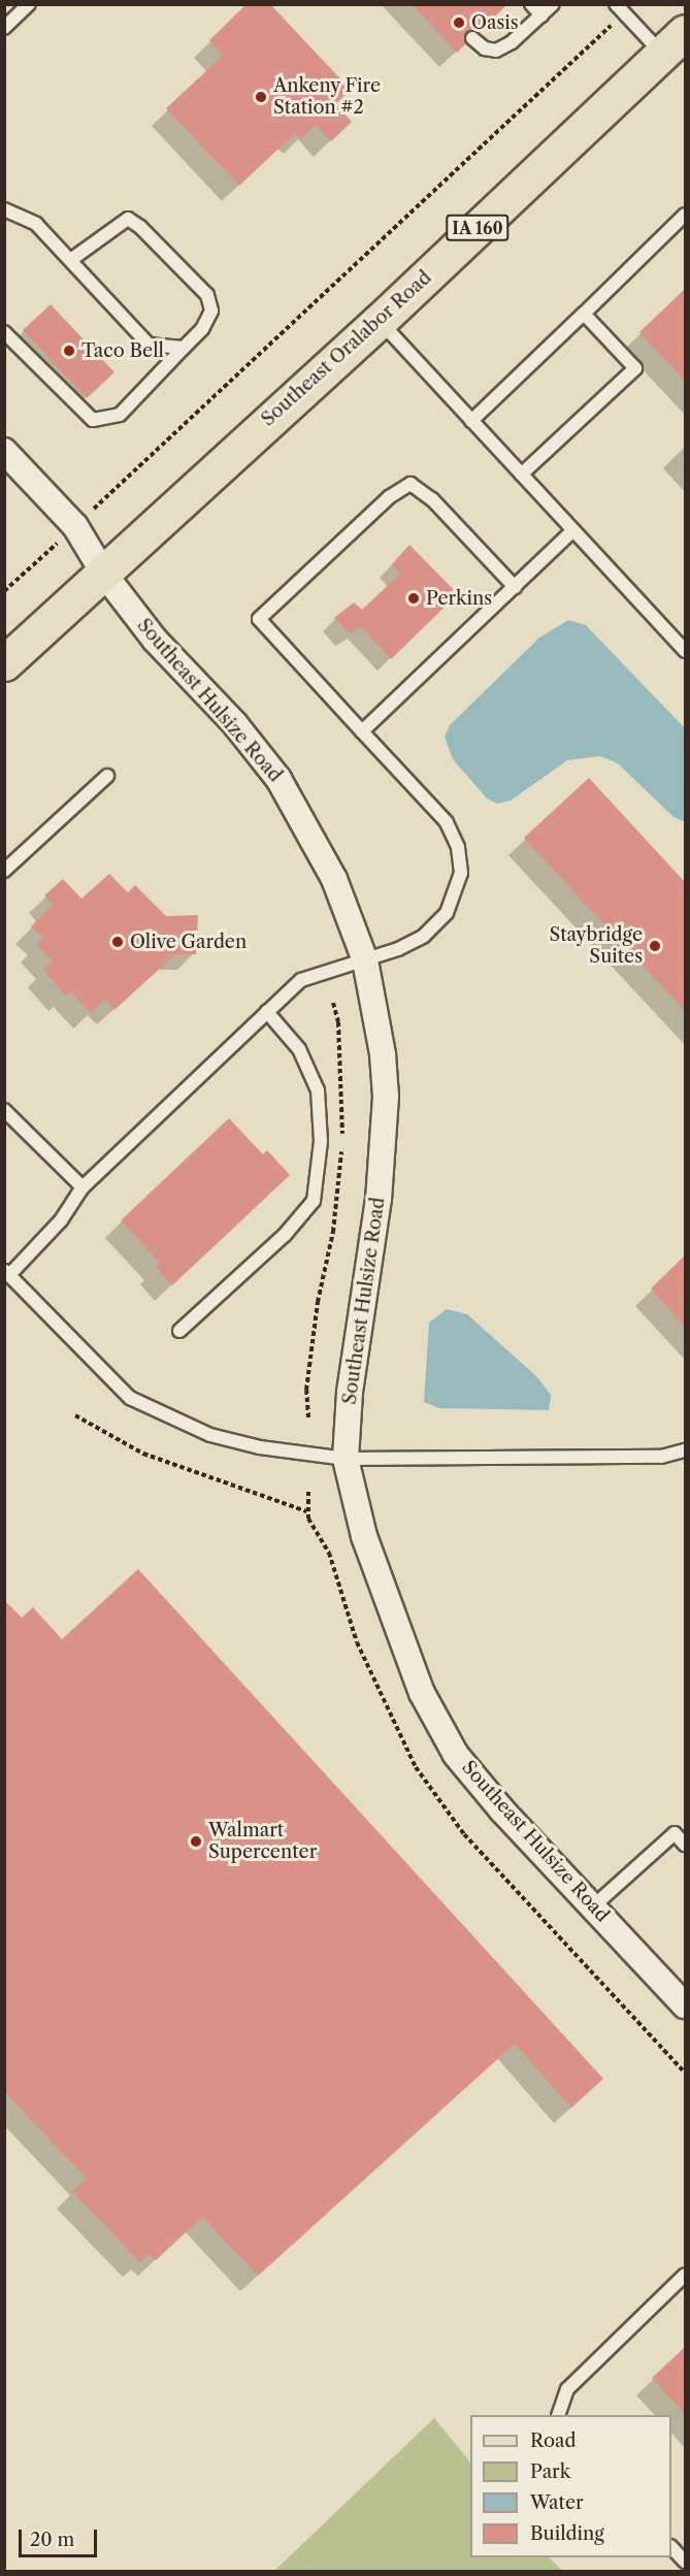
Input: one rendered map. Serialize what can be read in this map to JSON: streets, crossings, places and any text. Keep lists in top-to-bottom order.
{
  "streets": {
    "main road": ["IA 160", "Southeast Oralabor Road"],
    "street": ["Southeast Hulsize Road"]
  },
  "crossings": [
    ["Southeast Oralabor Road", "Southeast Hulsize Road"]
  ],
  "places": [
    "Oasis",
    "Ankeny Fire Station #2",
    "Taco Bell",
    "Perkins",
    "Olive Garden",
    "Staybridge Suites",
    "Walmart Supercenter"
  ],
  "legend": [
    "Road",
    "Park",
    "Water",
    "Building"
  ],
  "scale_bar": "20 m"
}
